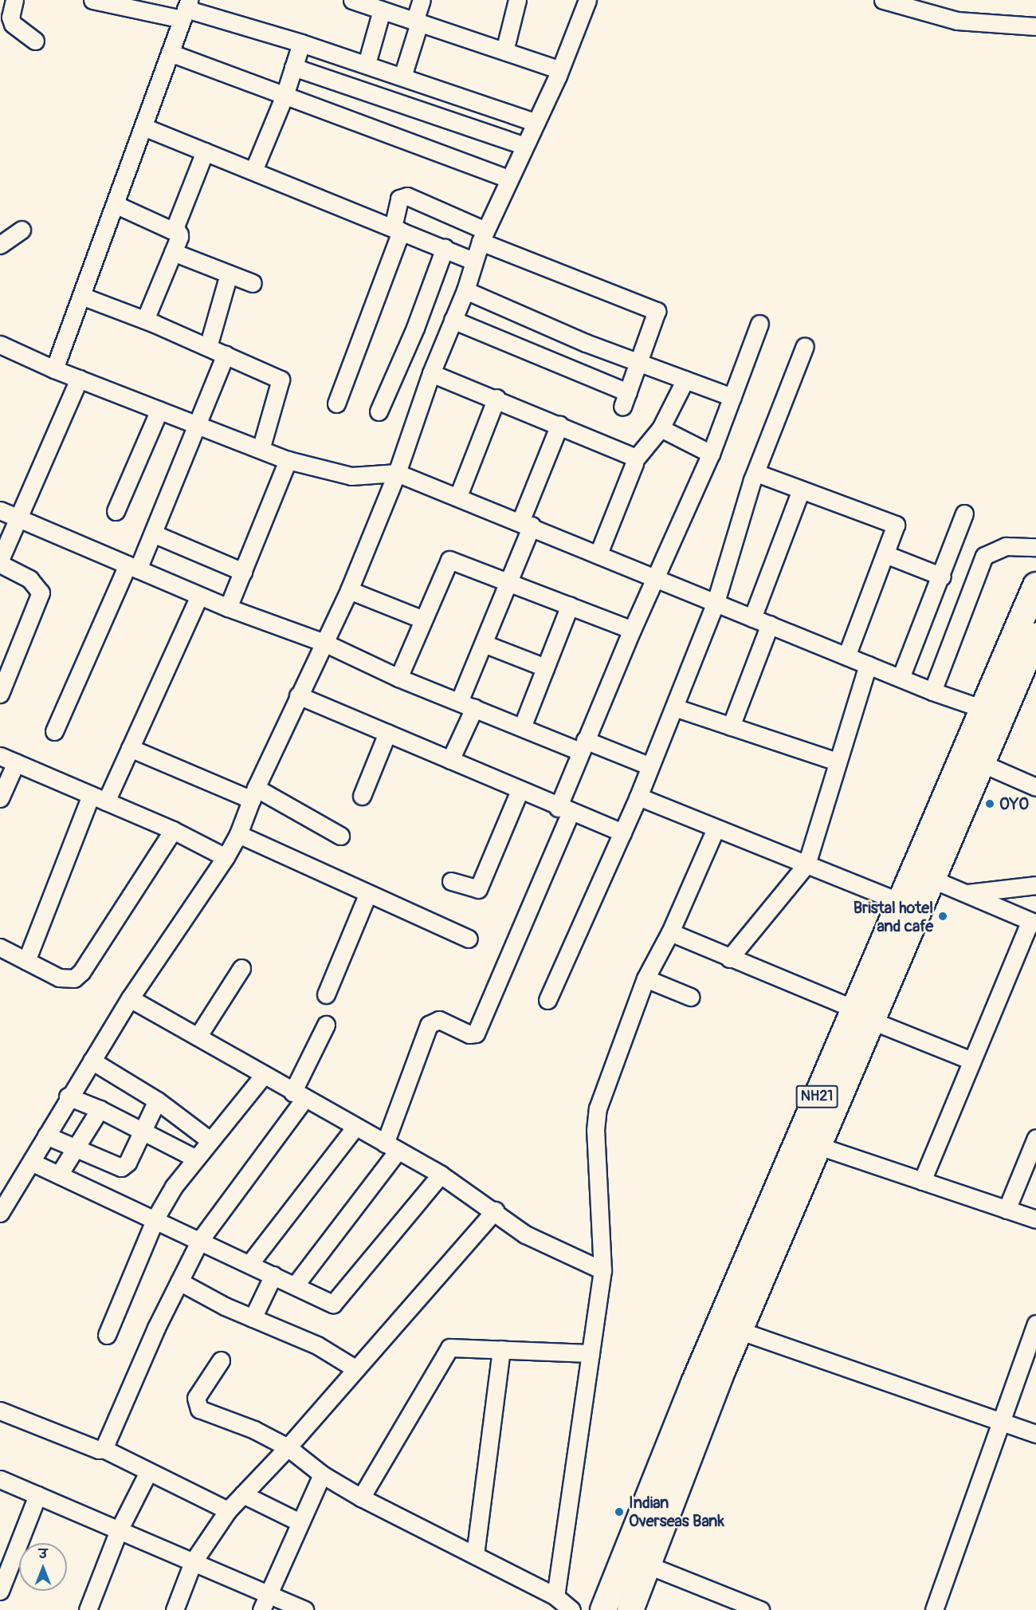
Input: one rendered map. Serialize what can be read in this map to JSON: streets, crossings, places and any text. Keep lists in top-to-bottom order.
{
  "streets": {
    "highway": ["NH21"]
  },
  "places": ["OYO", "Bristal hotel and cafe", "Indian Overseas Bank"],
  "north": "top"
}
